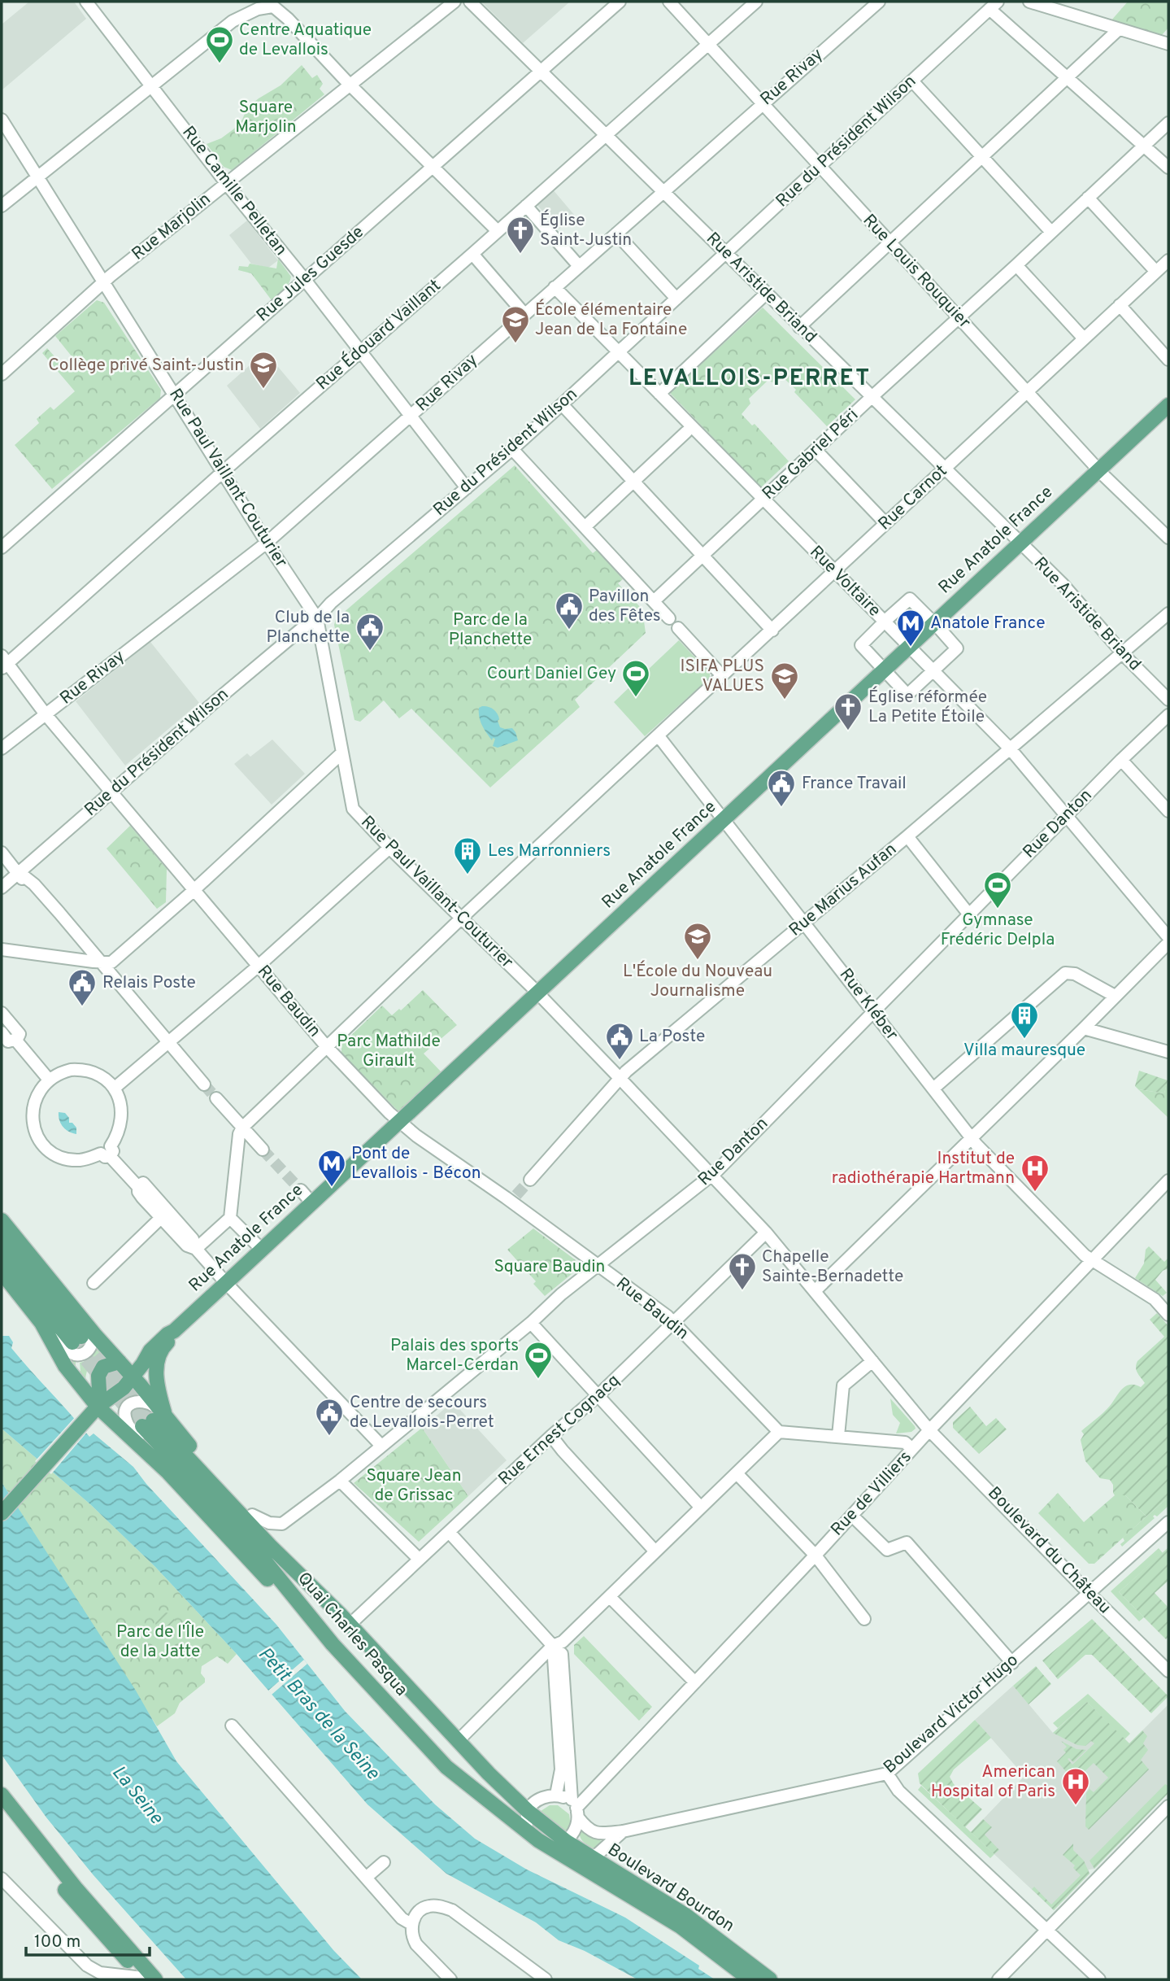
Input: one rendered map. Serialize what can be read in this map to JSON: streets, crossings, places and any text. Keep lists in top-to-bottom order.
{
  "streets": {
    "main road": ["Rue Anatole France", "Quai Charles Pasqua", "Boulevard Bourdon"],
    "street": [
      "Rue Rivay",
      "Rue du Président Wilson",
      "Rue Camille Pelletan",
      "Rue Marjolin",
      "Rue Louis Rouquier",
      "Rue Jules Guesde",
      "Rue Aristide Briand",
      "Rue Édouard Vaillant",
      "Rue Gabriel Péri",
      "Rue Paul Vaillant-Couturier",
      "Rue Carnot",
      "Rue Voltaire",
      "Rue Danton",
      "Rue Marius Aufan",
      "Rue Baudin",
      "Rue Kléber",
      "Rue Ernest Cognacq",
      "Rue de Villiers",
      "Boulevard du Château",
      "Boulevard Victor Hugo"
    ]
  },
  "crossings": [
    ["Rue Rivay", "Rue Camille Pelletan"],
    ["Rue Rivay", "Rue Louis Rouquier"],
    ["Rue Rivay", "Rue Aristide Briand"],
    ["Rue Rivay", "Rue Paul Vaillant-Couturier"],
    ["Rue Rivay", "Rue Voltaire"],
    ["Rue Rivay", "Rue Baudin"],
    ["Rue du Président Wilson", "Rue Camille Pelletan"],
    ["Rue du Président Wilson", "Rue Louis Rouquier"],
    ["Rue du Président Wilson", "Rue Aristide Briand"],
    ["Rue du Président Wilson", "Rue Paul Vaillant-Couturier"],
    ["Rue du Président Wilson", "Rue Voltaire"],
    ["Rue du Président Wilson", "Rue Baudin"],
    ["Rue Camille Pelletan", "Rue Marjolin"],
    ["Rue Camille Pelletan", "Rue Jules Guesde"],
    ["Rue Camille Pelletan", "Rue Édouard Vaillant"],
    ["Rue Marjolin", "Rue Paul Vaillant-Couturier"],
    ["Rue Louis Rouquier", "Rue Édouard Vaillant"],
    ["Rue Louis Rouquier", "Rue Gabriel Péri"],
    ["Rue Louis Rouquier", "Rue Carnot"],
    ["Rue Louis Rouquier", "Rue Anatole France"],
    ["Rue Jules Guesde", "Rue Aristide Briand"],
    ["Rue Jules Guesde", "Rue Paul Vaillant-Couturier"],
    ["Rue Aristide Briand", "Rue Édouard Vaillant"],
    ["Rue Aristide Briand", "Rue Gabriel Péri"],
    ["Rue Aristide Briand", "Rue Carnot"],
    ["Rue Aristide Briand", "Rue Anatole France"],
    ["Rue Aristide Briand", "Rue Marius Aufan"],
    ["Rue Édouard Vaillant", "Rue Paul Vaillant-Couturier"],
    ["Rue Édouard Vaillant", "Rue Baudin"],
    ["Rue Gabriel Péri", "Rue Voltaire"],
    ["Rue Paul Vaillant-Couturier", "Rue Carnot"],
    ["Rue Paul Vaillant-Couturier", "Rue Anatole France"],
    ["Rue Paul Vaillant-Couturier", "Rue Danton"],
    ["Rue Paul Vaillant-Couturier", "Rue Marius Aufan"],
    ["Rue Paul Vaillant-Couturier", "Rue Ernest Cognacq"],
    ["Rue Paul Vaillant-Couturier", "Rue de Villiers"],
    ["Rue Paul Vaillant-Couturier", "Boulevard du Château"],
    ["Rue Carnot", "Rue Voltaire"],
    ["Rue Carnot", "Rue Baudin"],
    ["Rue Carnot", "Rue Kléber"],
    ["Rue Anatole France", "Rue Voltaire"],
    ["Rue Anatole France", "Rue Baudin"],
    ["Rue Anatole France", "Rue Kléber"],
    ["Rue Voltaire", "Rue Danton"],
    ["Rue Voltaire", "Rue Marius Aufan"],
    ["Rue Danton", "Rue Baudin"],
    ["Rue Danton", "Rue Kléber"],
    ["Rue Marius Aufan", "Rue Kléber"],
    ["Rue Baudin", "Rue Ernest Cognacq"],
    ["Rue Kléber", "Rue de Villiers"],
    ["Rue Ernest Cognacq", "Quai Charles Pasqua"],
    ["Rue de Villiers", "Boulevard du Château"],
    ["Rue de Villiers", "Boulevard Victor Hugo"],
    ["Boulevard du Château", "Boulevard Victor Hugo"],
    ["Quai Charles Pasqua", "Boulevard Bourdon"]
  ],
  "districts": ["LEVALLOIS-PERRET"],
  "water": ["Petit Bras de la Seine", "La Seine"],
  "parks": [
    "Square Marjolin",
    "Parc de la Planchette",
    "Parc Mathilde Girault",
    "Square Baudin",
    "Square Jean de Grissac",
    "Parc de l'Île de la Jatte"
  ],
  "places": {
    "sports": [
      "Centre Aquatique de Levallois",
      "Court Daniel Gey",
      "Gymnase Frédéric Delpla",
      "Palais des sports Marcel-Cerdan"
    ],
    "church": ["Église Saint-Justin", "Église réformée La Petite Étoile", "Chapelle Sainte-Bernadette"],
    "school or university": [
      "École élémentaire Jean de La Fontaine",
      "Collège privé Saint-Justin",
      "ISIFA PLUS VALUES",
      "L'École du Nouveau Journalisme"
    ],
    "public building": [
      "Pavillon des Fêtes",
      "Club de la Planchette",
      "France Travail",
      "Relais Poste",
      "La Poste",
      "Centre de secours de Levallois-Perret"
    ],
    "metro station": ["Anatole France", "Pont de Levallois - Bécon"],
    "building": ["Les Marronniers", "Villa mauresque"],
    "hospital": ["Institut de radiothérapie Hartmann", "American Hospital of Paris"]
  },
  "scale_bar": "100 m"
}
